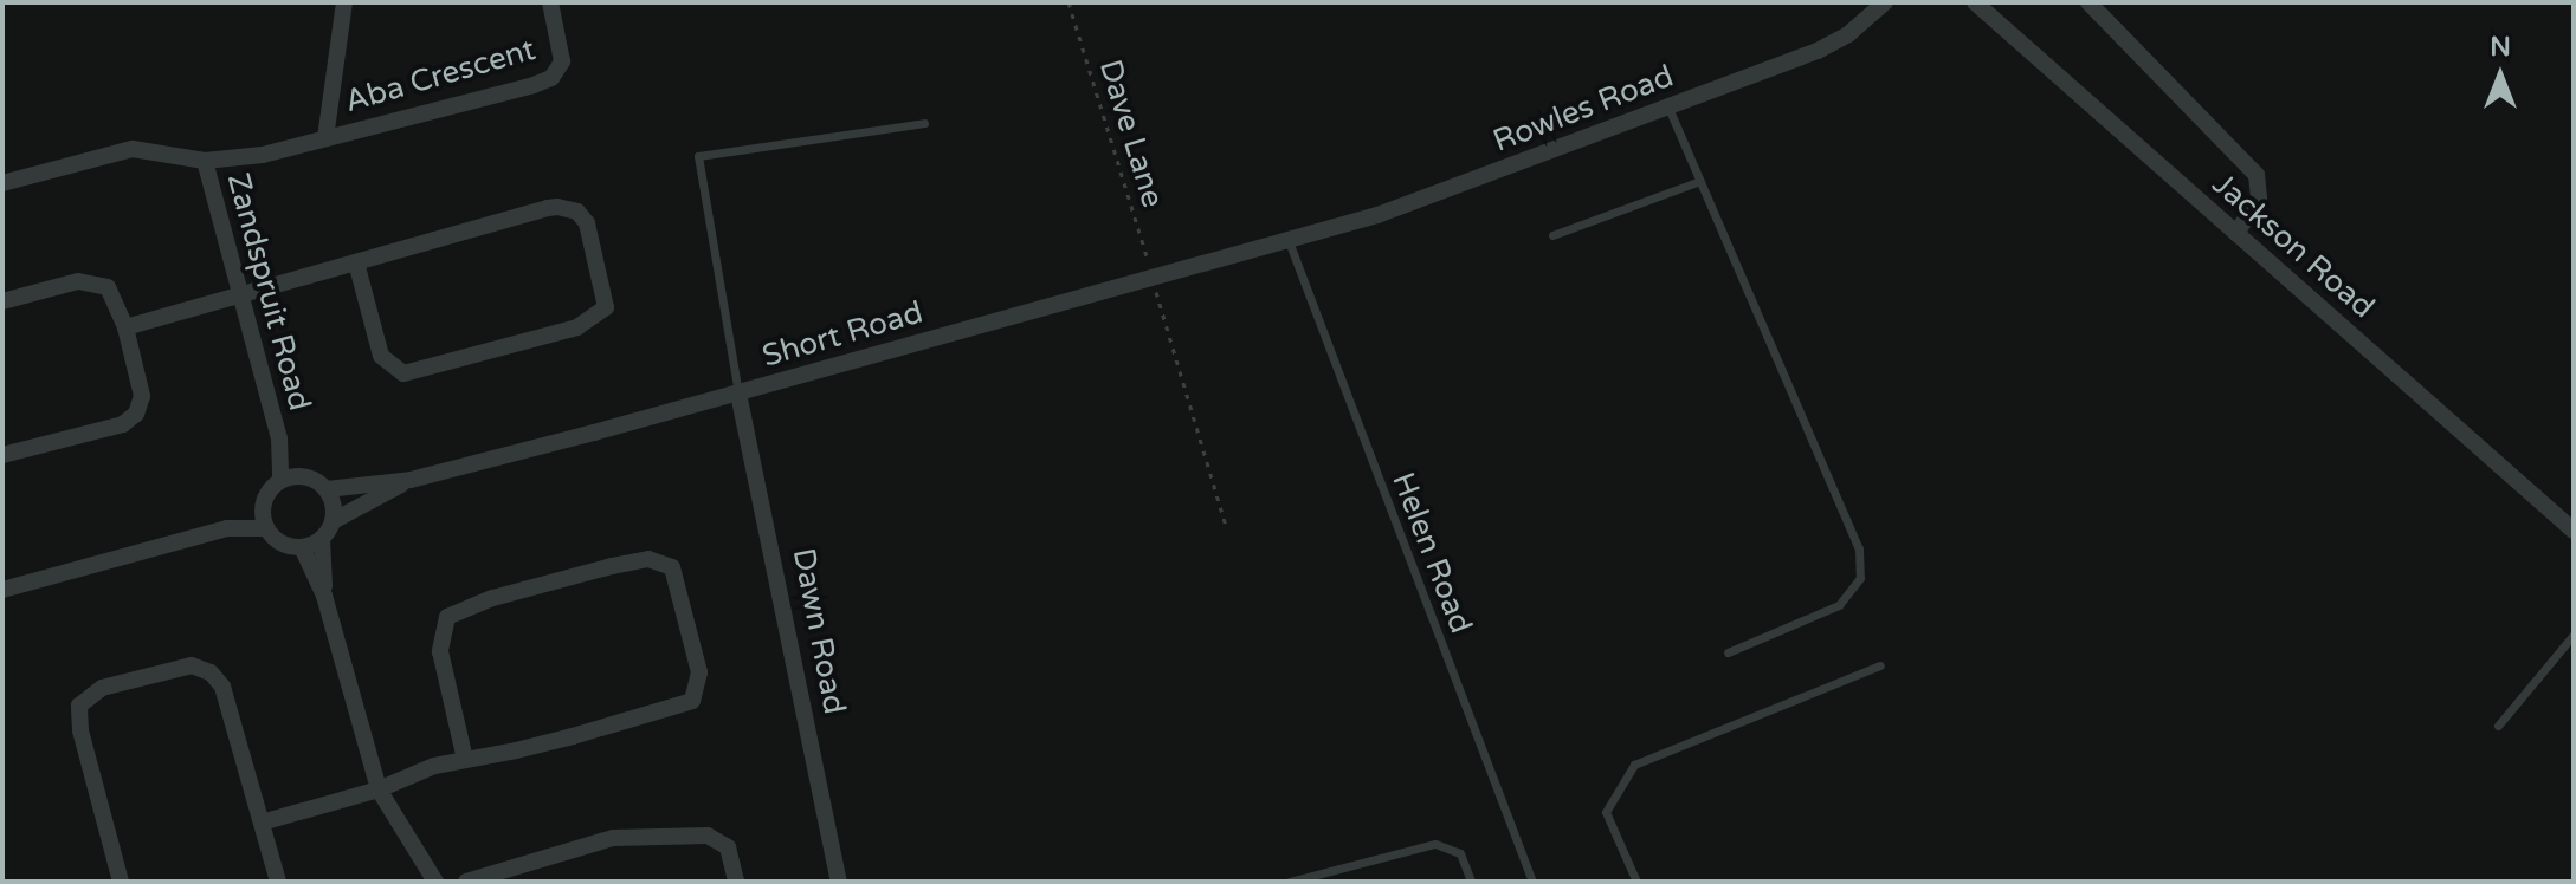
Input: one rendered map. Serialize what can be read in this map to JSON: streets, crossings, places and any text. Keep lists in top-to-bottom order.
{
  "streets": {
    "street": [
      "Aba Crescent",
      "Rowles Road",
      "Jackson Road",
      "Zandspruit Road",
      "Short Road",
      "Dawn Road"
    ],
    "lane": ["Helen Road"],
    "path": ["Dave Lane"]
  },
  "crossings": [
    ["Aba Crescent", "Zandspruit Road"],
    ["Rowles Road", "Short Road"],
    ["Rowles Road", "Helen Road"],
    ["Dave Lane", "Short Road"],
    ["Zandspruit Road", "Short Road"],
    ["Short Road", "Helen Road"],
    ["Short Road", "Dawn Road"]
  ],
  "north": "top"
}
